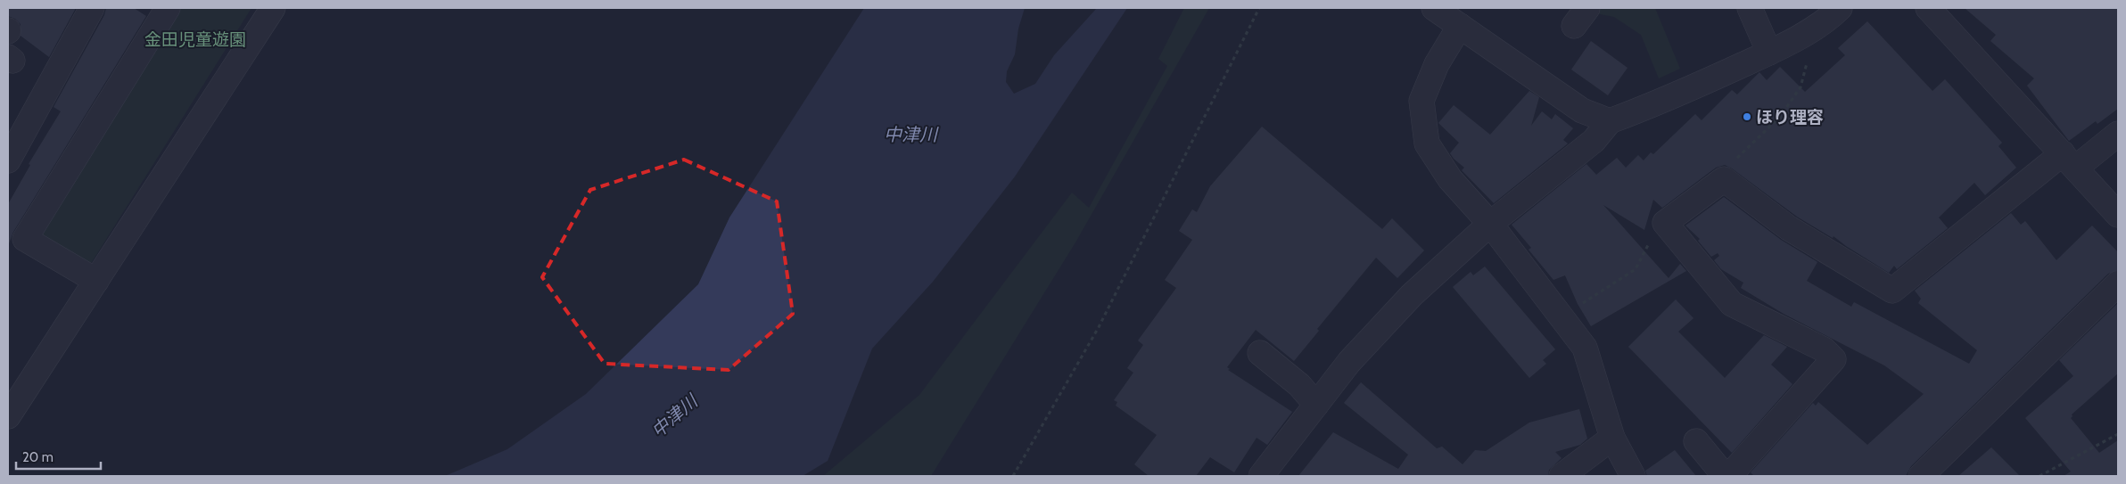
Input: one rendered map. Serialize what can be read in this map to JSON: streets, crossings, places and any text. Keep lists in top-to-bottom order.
{
  "water": ["中津川"],
  "parks": ["金田児童遊園"],
  "places": ["ほり理容"],
  "scale_bar": "20 m"
}
